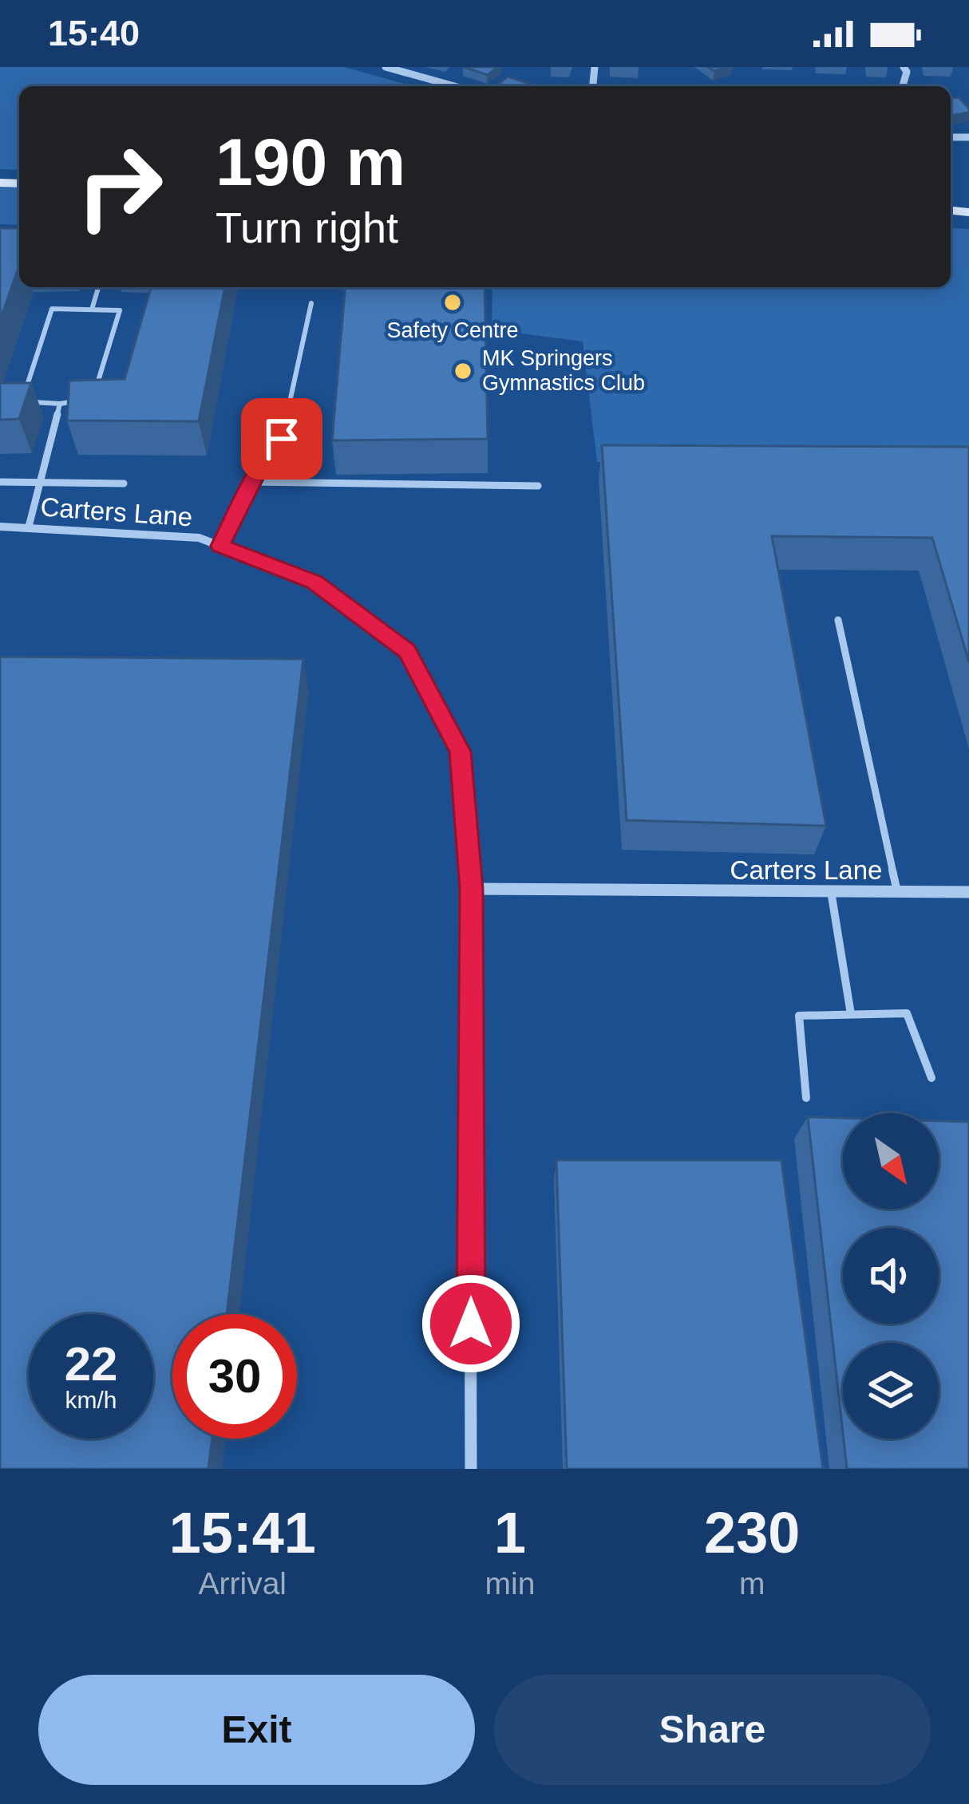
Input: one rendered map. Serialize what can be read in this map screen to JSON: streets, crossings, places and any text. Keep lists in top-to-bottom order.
{
  "streets": {
    "street": ["Carters Lane"]
  },
  "places": ["Safety Centre", "MK Springers Gymnastics Club"],
  "north": "bottom right",
  "page": {
    "status": "15:40",
    "turn": ["190 m", "Turn right"],
    "speed": "22 km/h",
    "limit": "30",
    "eta": [
      "15:41",
      "Arrival",
      "1",
      "min",
      "230",
      "m"
    ],
    "buttons": ["Exit", "Share"]
  }
}
